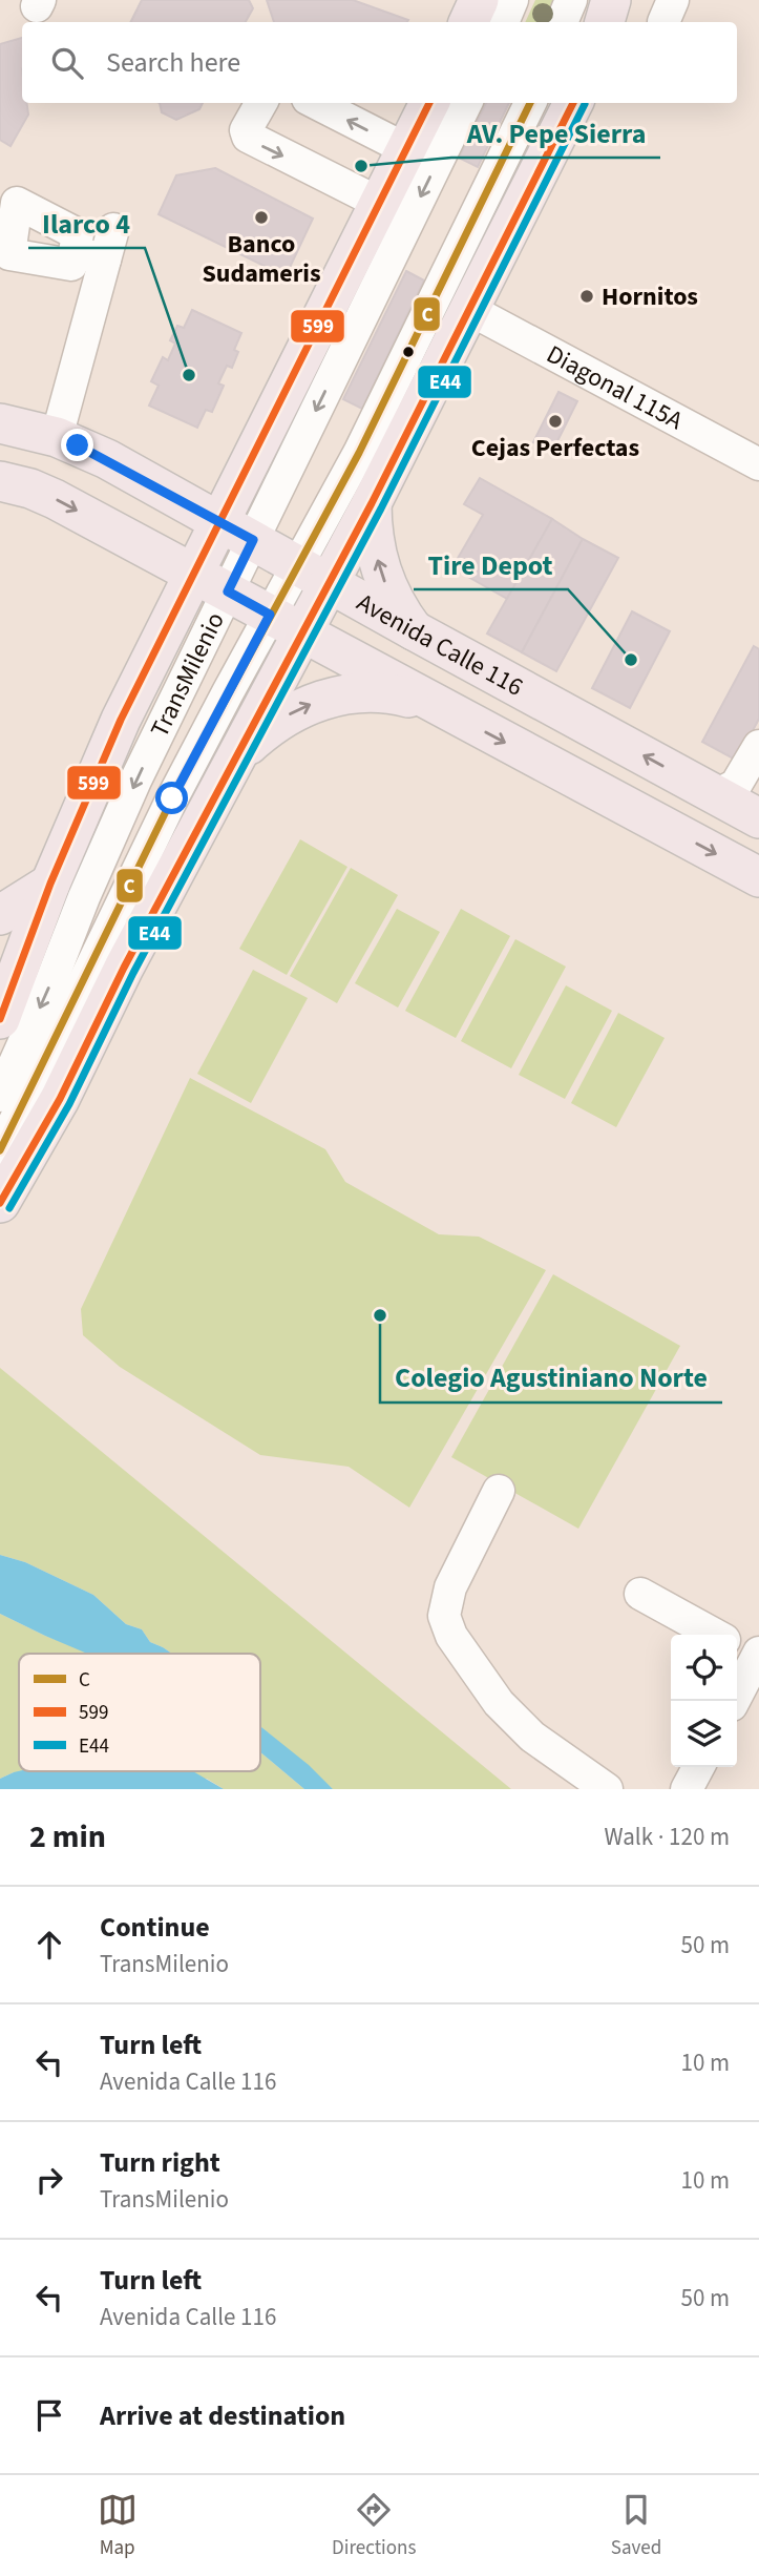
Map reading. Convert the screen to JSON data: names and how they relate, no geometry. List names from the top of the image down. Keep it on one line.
{"streets":{"main road":["Avenida Calle 116"],"street":["Diagonal 115A","TransMilenio"]},"crossings":[["Avenida Calle 116","TransMilenio"]],"places":["AV. Pepe Sierra","Banco Sudameris","Hornitos","Ilarco 4","Cejas Perfectas","Tire Depot","Colegio Agustiniano Norte"],"lines":["transit line C","transit line 599","transit line E44"],"legend":["C","599","E44"],"page":{"search":"Search here","heading":["2 min","Walk · 120 m"],"list":[["Continue","TransMilenio","50 m"],["Turn left","Avenida Calle 116","10 m"],["Turn right","TransMilenio","10 m"],["Turn left","Avenida Calle 116","50 m"],"Arrive at destination"],"nav":["Map","Directions","Saved"]}}
